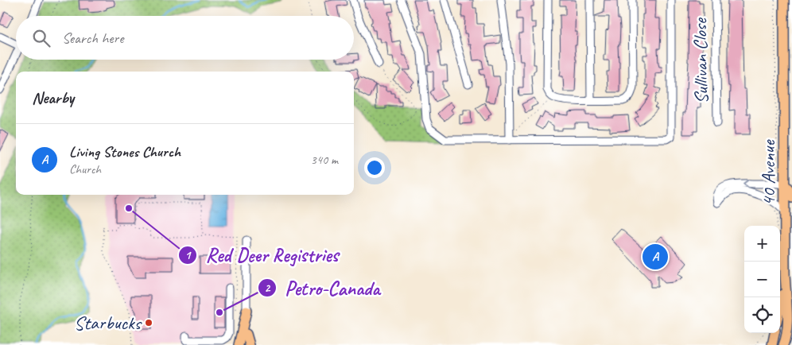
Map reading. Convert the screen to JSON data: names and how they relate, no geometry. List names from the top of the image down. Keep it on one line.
{"streets":{"main road":["40 Avenue"],"street":["Sullivan Close"]},"places":["Red Deer Registries","Petro-Canada","Starbucks"],"page":{"search":"Search here","heading":"Nearby","list":[{"mark":"A","name":"Living Stones Church","note":"Church","value":"340 m"}],"map_buttons":["+","−"],"pins":"A"}}
